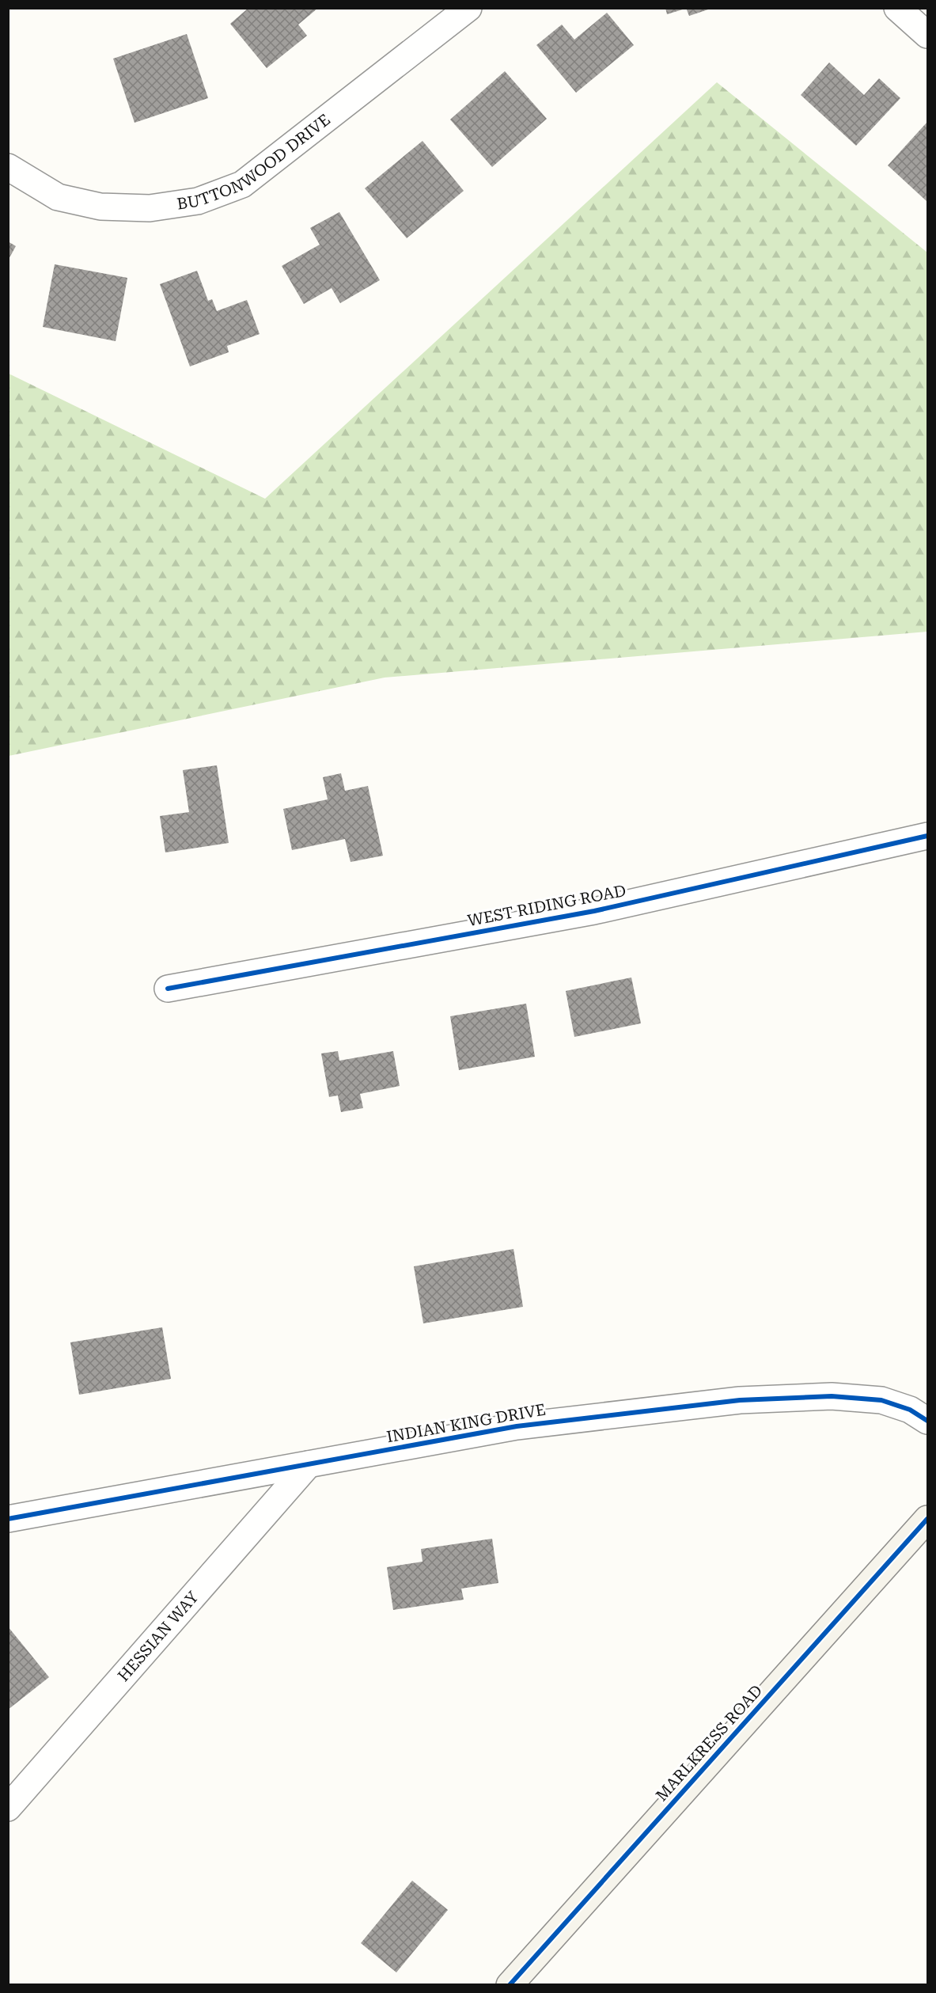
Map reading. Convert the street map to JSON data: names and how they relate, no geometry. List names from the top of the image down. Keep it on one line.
{"streets":{"street":["BUTTONWOOD DRIVE","WEST RIDING ROAD","INDIAN KING DRIVE","HESSIAN WAY","MARLKRESS ROAD"]},"crossings":[["INDIAN KING DRIVE","HESSIAN WAY"]]}
